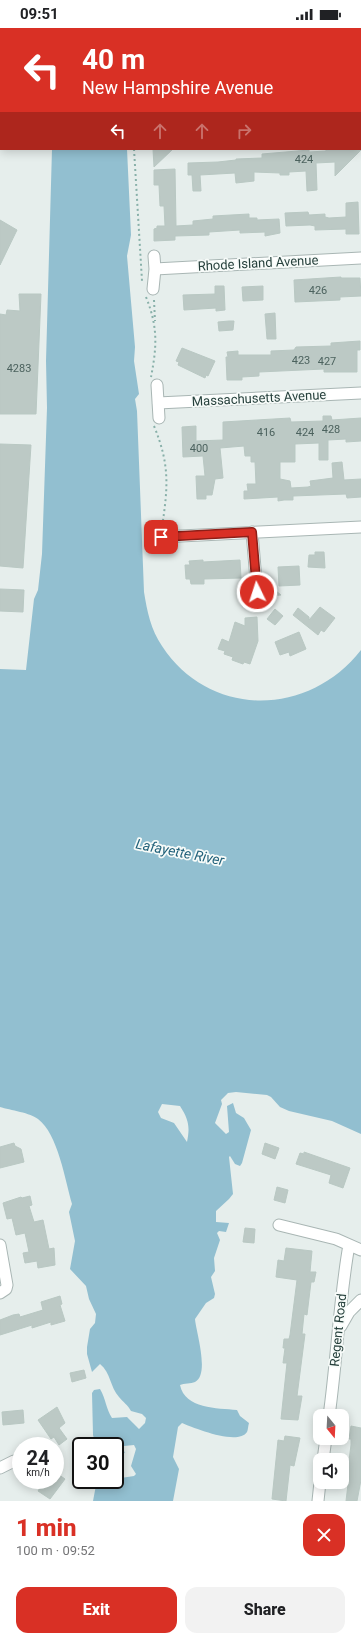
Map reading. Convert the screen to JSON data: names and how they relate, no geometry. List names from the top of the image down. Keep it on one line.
{"streets":{"street":["Rhode Island Avenue","Massachusetts Avenue","Regent Road"]},"water":["Lafayette River"],"house_numbers":["424","426","423","427","4283","428","416","424","400"],"north":"bottom","page":{"status":"09:51","turn":["40 m","New Hampshire Avenue"],"speed":"24 km/h","limit":"30","heading":["1 min","100 m · 09:52"],"buttons":["Exit","Share"]}}
